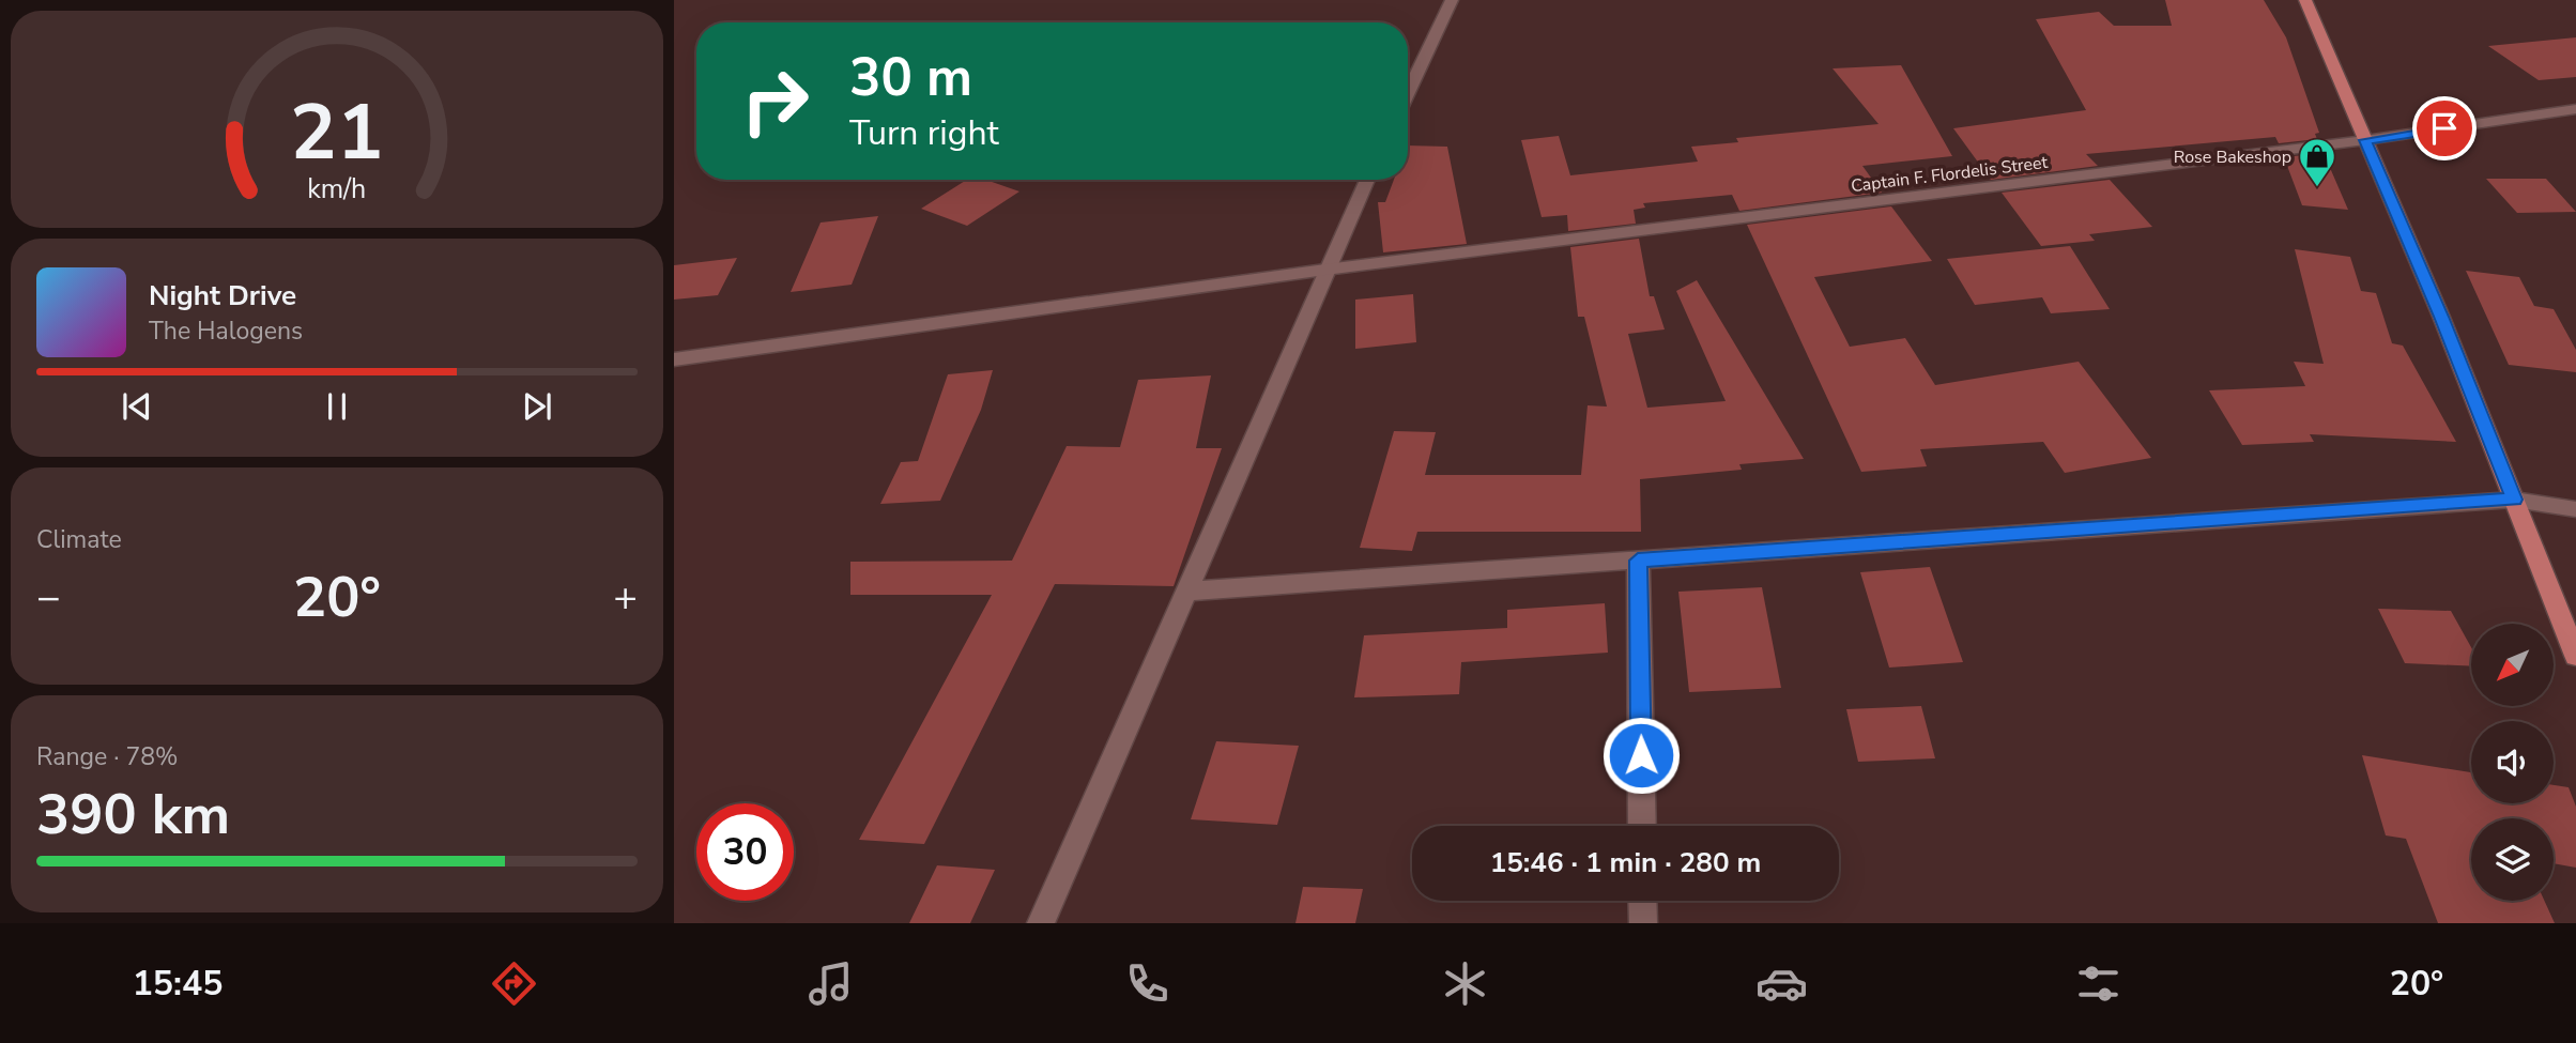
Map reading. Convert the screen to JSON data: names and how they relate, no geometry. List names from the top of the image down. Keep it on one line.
{"streets":{"street":["Captain F. Flordelis Street"]},"places":{"shop":["Rose Bakeshop"]},"north":"bottom left","page":{"turn":["30 m","Turn right"],"song":["Night Drive","The Halogens"],"tile":["Climate",["Range · 78%","390 km"]],"heat":["−","20°","+"],"limit":"30","trip":"15:46 · 1 min · 280 m","tabs":["15:45","20°"],"gauge":["21","km/h"]}}
